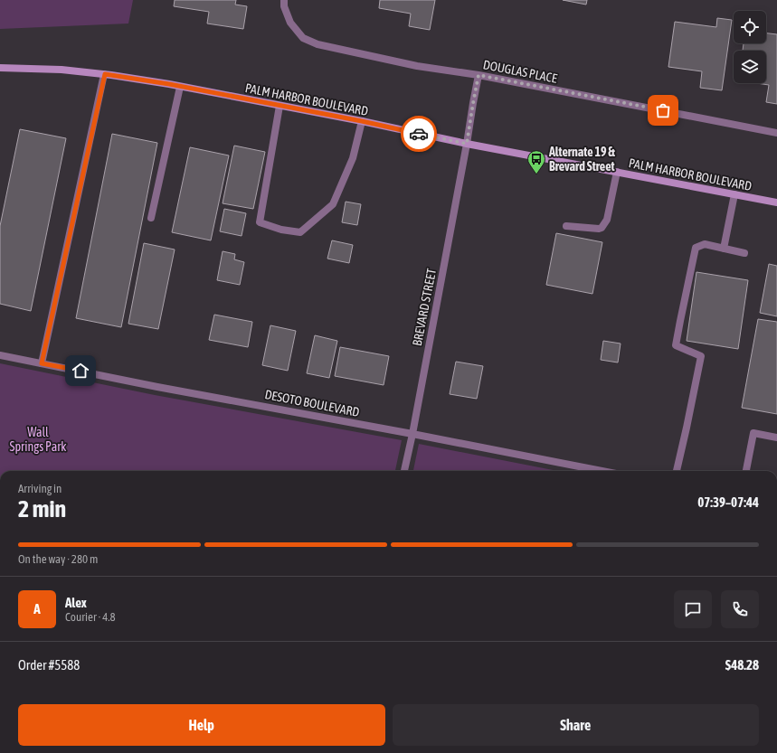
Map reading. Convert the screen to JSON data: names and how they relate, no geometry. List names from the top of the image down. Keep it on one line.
{"streets":{"main road":["PALM HARBOR BOULEVARD"],"street":["DOUGLAS PLACE","BREVARD STREET","DESOTO BOULEVARD"]},"crossings":[["DOUGLAS PLACE","BREVARD STREET"],["PALM HARBOR BOULEVARD","BREVARD STREET"],["BREVARD STREET","DESOTO BOULEVARD"]],"parks":["Wall Springs Park"],"places":{"bus stop":["Alternate 19 & Brevard Street"]},"page":{"heading":["2 min","Arriving in","07:39–07:44"],"panel":["Alex","Courier · 4.8","Order #5588","$48.28"],"bar":"On the way · 280 m","round":"A","buttons":["Help","Share"]}}
